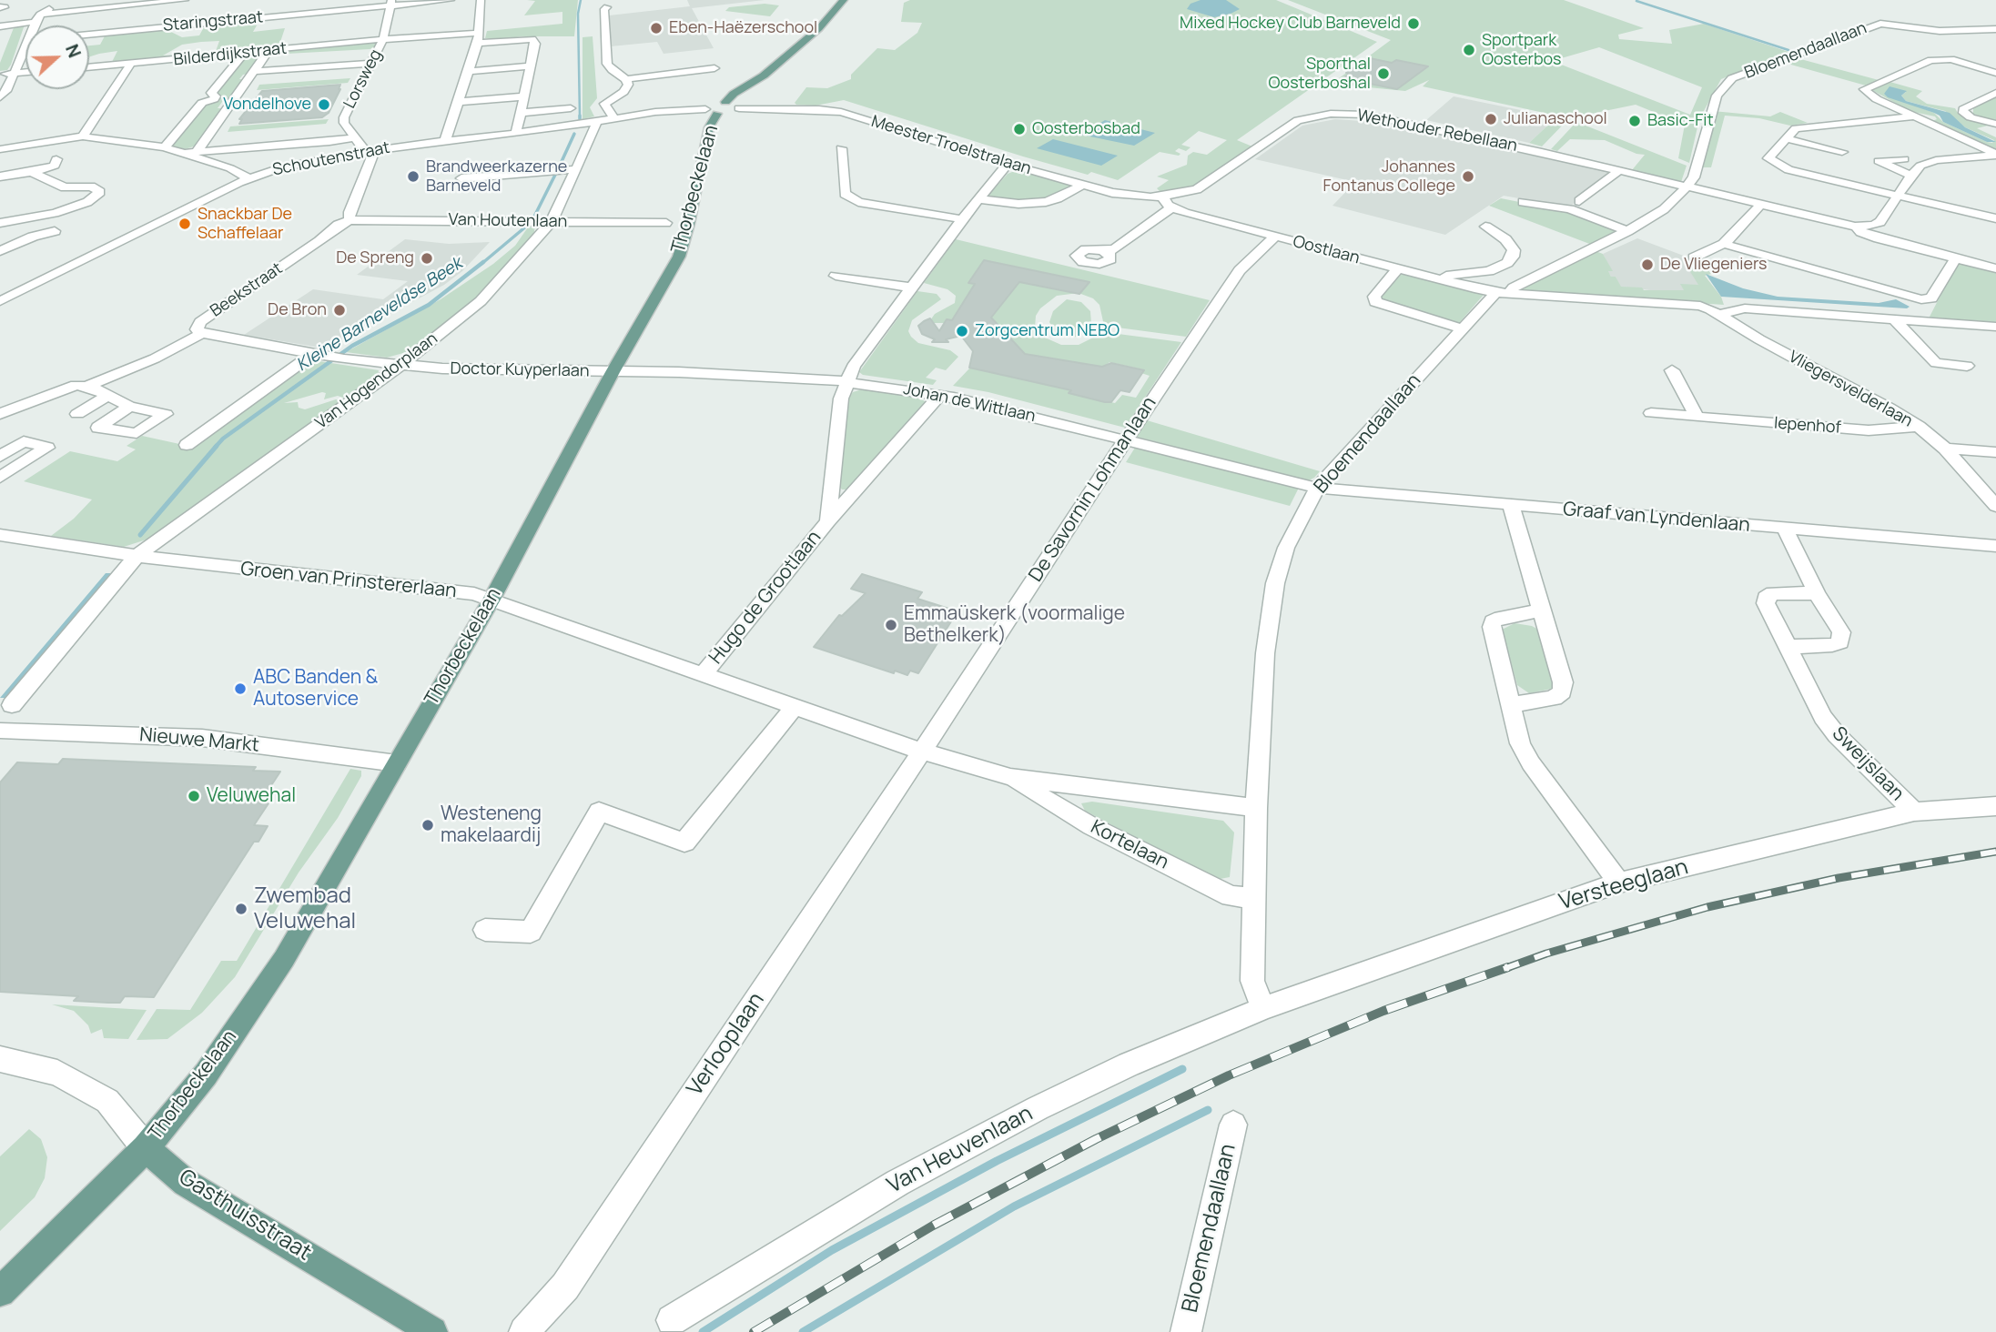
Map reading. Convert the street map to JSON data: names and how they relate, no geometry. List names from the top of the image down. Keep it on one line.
{"streets":{"main road":["Thorbeckelaan","Gasthuisstraat"],"street":["Staringstraat","Bloemendaallaan","Bilderdijkstraat","Lorsweg","Wethouder Rebellaan","Meester Troelstralaan","Schoutenstraat","Van Houtenlaan","Oostlaan","Beekstraat","Doctor Kuyperlaan","Van Hogendorplaan","Vliegersvelderlaan","Johan de Wittlaan","Iepenhof","De Savornin Lohmanlaan","Graaf van Lyndenlaan","Groen van Prinstererlaan","Hugo de Grootlaan","Nieuwe Markt","Sweijslaan","Kortelaan","Versteeglaan","Verlooplaan","Van Heuvenlaan"]},"crossings":[["Staringstraat","Lorsweg"],["Bloemendaallaan","Wethouder Rebellaan"],["Bloemendaallaan","Oostlaan"],["Bloemendaallaan","Johan de Wittlaan"],["Bloemendaallaan","Graaf van Lyndenlaan"],["Bloemendaallaan","Kortelaan"],["Bloemendaallaan","Versteeglaan"],["Bloemendaallaan","Van Heuvenlaan"],["Bilderdijkstraat","Lorsweg"],["Lorsweg","Schoutenstraat"],["Wethouder Rebellaan","Meester Troelstralaan"],["Meester Troelstralaan","Hugo de Grootlaan"],["Schoutenstraat","Thorbeckelaan"],["Schoutenstraat","Van Hogendorplaan"],["Thorbeckelaan","Doctor Kuyperlaan"],["Thorbeckelaan","Johan de Wittlaan"],["Thorbeckelaan","Groen van Prinstererlaan"],["Thorbeckelaan","Nieuwe Markt"],["Thorbeckelaan","Gasthuisstraat"],["Van Houtenlaan","Beekstraat"],["Van Houtenlaan","Van Hogendorplaan"],["Oostlaan","Vliegersvelderlaan"],["Oostlaan","De Savornin Lohmanlaan"],["Beekstraat","Doctor Kuyperlaan"],["Doctor Kuyperlaan","Van Hogendorplaan"],["Doctor Kuyperlaan","Johan de Wittlaan"],["Van Hogendorplaan","Groen van Prinstererlaan"],["Vliegersvelderlaan","Iepenhof"],["Johan de Wittlaan","De Savornin Lohmanlaan"],["Johan de Wittlaan","Graaf van Lyndenlaan"],["Johan de Wittlaan","Hugo de Grootlaan"],["De Savornin Lohmanlaan","Groen van Prinstererlaan"],["De Savornin Lohmanlaan","Kortelaan"],["De Savornin Lohmanlaan","Verlooplaan"],["Groen van Prinstererlaan","Hugo de Grootlaan"],["Groen van Prinstererlaan","Kortelaan"],["Groen van Prinstererlaan","Verlooplaan"],["Sweijslaan","Versteeglaan"],["Kortelaan","Verlooplaan"],["Versteeglaan","Van Heuvenlaan"]],"water":["Kleine Barneveldse Beek"],"places":["Mixed Hockey Club Barneveld","Eben-Haëzerschool","Sportpark Oosterbos","Sporthal Oosterboshal","Vondelhove","Julianaschool","Basic-Fit","Oosterbosbad","Brandweerkazerne Barneveld","Johannes Fontanus College","Snackbar De Schaffelaar","De Spreng","De Vliegeniers","De Bron","Zorgcentrum NEBO","Emmaüskerk (voormalige Bethelkerk)","ABC Banden & Autoservice","Veluwehal","Westeneng makelaardij","Zwembad Veluwehal"],"north":"right"}
